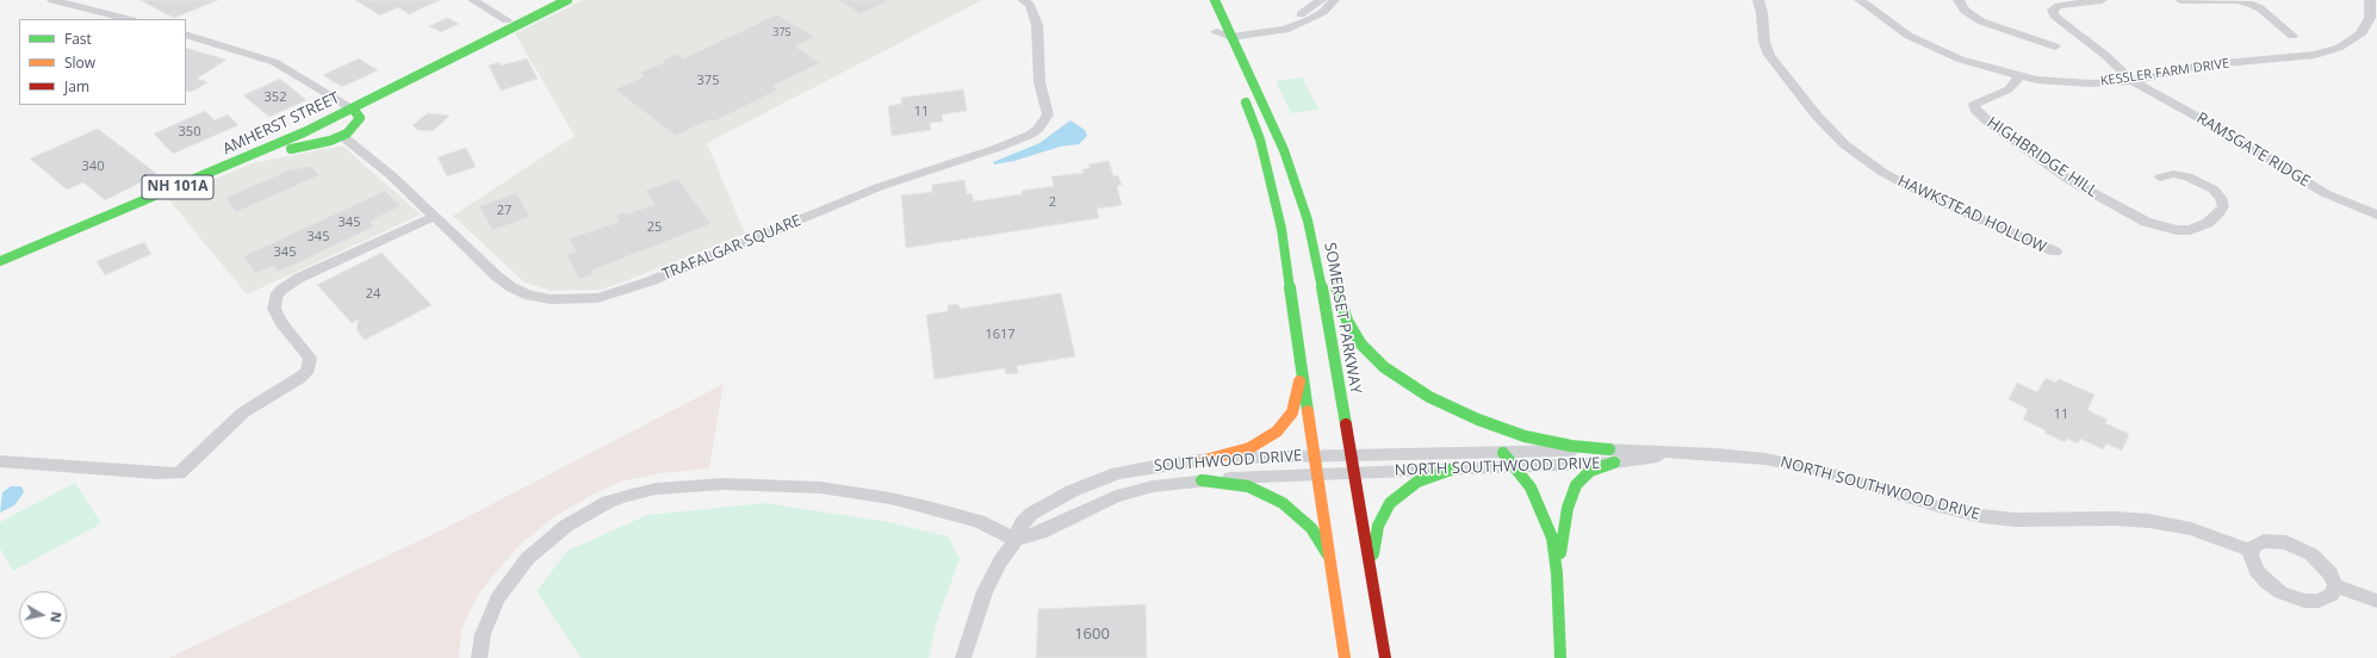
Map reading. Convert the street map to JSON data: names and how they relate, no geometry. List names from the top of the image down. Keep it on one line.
{"streets":{"main road":["AMHERST STREET","NH 101A","SOMERSET PARKWAY"],"street":["KESSLER FARM DRIVE","RAMSGATE RIDGE","HIGHBRIDGE HILL","HAWKSTEAD HOLLOW","TRAFALGAR SQUARE","SOUTHWOOD DRIVE","NORTH SOUTHWOOD DRIVE"]},"crossings":[["KESSLER FARM DRIVE","RAMSGATE RIDGE"],["KESSLER FARM DRIVE","HIGHBRIDGE HILL"],["SOMERSET PARKWAY","SOUTHWOOD DRIVE"],["SOMERSET PARKWAY","NORTH SOUTHWOOD DRIVE"],["SOUTHWOOD DRIVE","NORTH SOUTHWOOD DRIVE"]],"house_numbers":["375","375","352","11","350","340","2","27","345","25","345","345","24","1617","11","1600"],"legend":["Fast","Slow","Jam"],"north":"right"}
